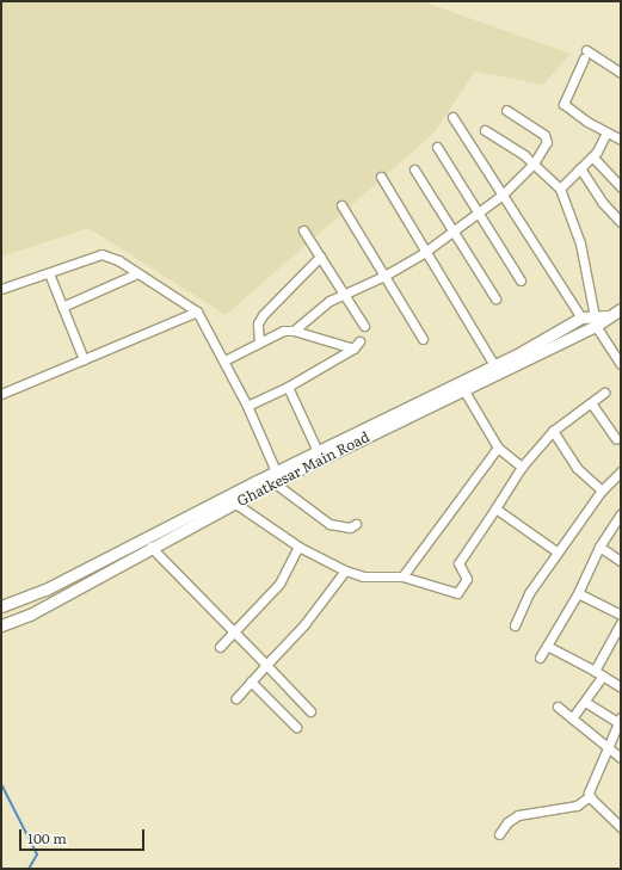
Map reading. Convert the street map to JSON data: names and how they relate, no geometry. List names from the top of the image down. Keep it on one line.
{"streets":{"main road":["Ghatkesar Main Road"]},"scale_bar":"100 m"}
